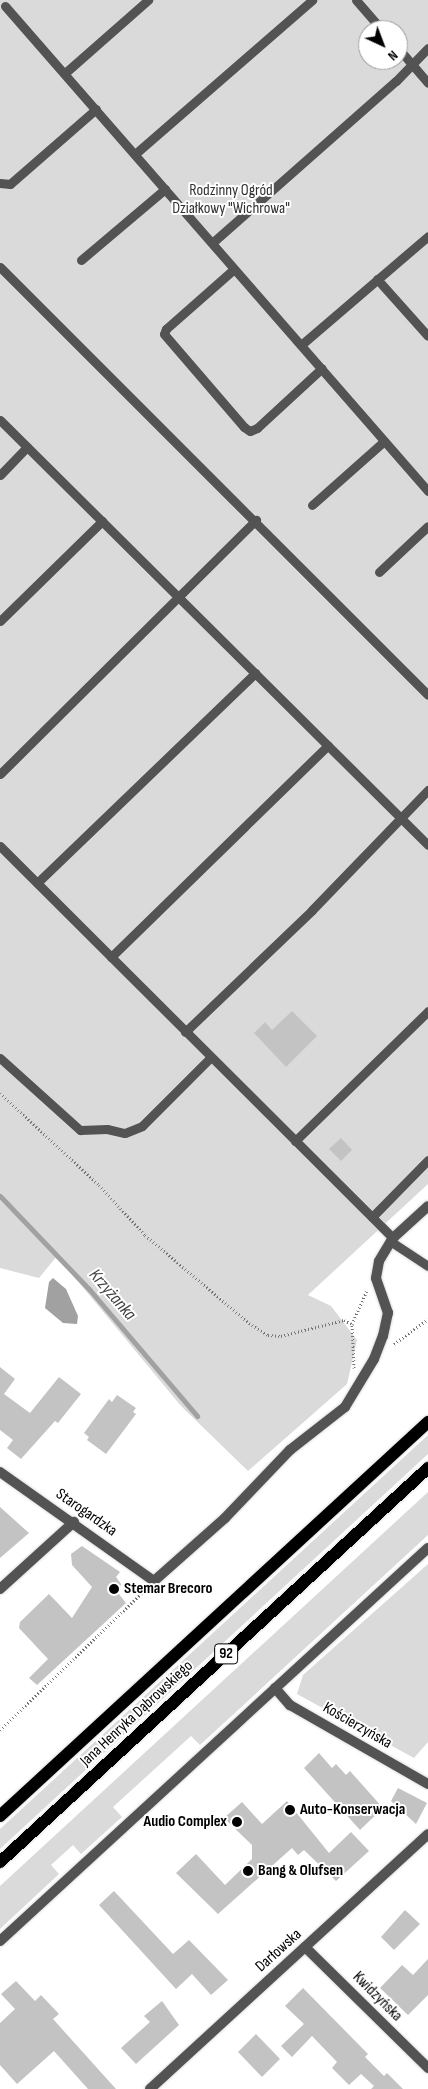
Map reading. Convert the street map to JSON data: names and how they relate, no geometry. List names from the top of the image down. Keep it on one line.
{"streets":{"main road":["92","Jana Henryka Dąbrowskiego"],"street":["Starogardzka","Kościerzyńska","Darłowska","Kwidzyńska"]},"crossings":[["Darłowska","Kwidzyńska"]],"water":["Krzyżanka"],"parks":["Rodzinny Ogród Działkowy \"Wichrowa\""],"places":["Stemar Brecoro","Auto-Konserwacja","Audio Complex","Bang & Olufsen"],"north":"bottom right"}
